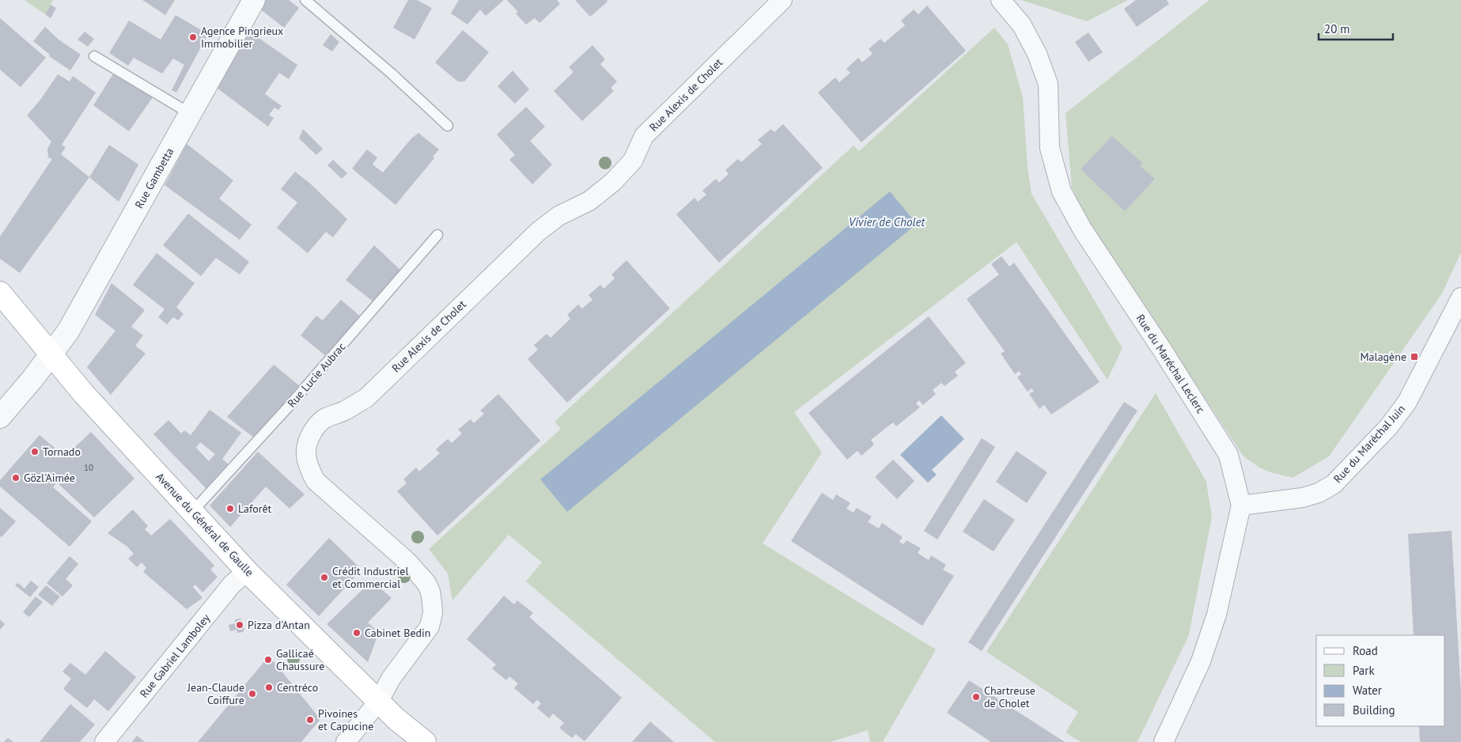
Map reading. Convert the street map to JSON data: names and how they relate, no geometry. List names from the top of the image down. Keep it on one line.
{"streets":{"main road":["Avenue du Général de Gaulle"],"street":["Rue Alexis de Cholet","Rue Gambetta","Rue du Maréchal Leclerc","Rue du Maréchal Juin","Rue Gabriel Lamboley"],"lane":["Rue Lucie Aubrac"]},"crossings":[["Rue Alexis de Cholet","Avenue du Général de Gaulle"],["Rue Gambetta","Avenue du Général de Gaulle"],["Rue du Maréchal Leclerc","Rue du Maréchal Juin"],["Rue Lucie Aubrac","Avenue du Général de Gaulle"],["Avenue du Général de Gaulle","Rue Gabriel Lamboley"]],"water":["Vivier de Cholet"],"places":{"other":["Agence Pingrieux Immobilier","Tornado","Gözl'Aimée","Laforêt","Crédit Industriel et Commercial","Pizza d'Antan","Cabinet Bedin","Gallicaé Chaussure","Centréco","Jean-Claude Coiffure","Chartreuse de Cholet","Pivoines et Capucine"],"transit":["Malagène"]},"house_numbers":["10"],"legend":["Road","Park","Water","Building"],"scale_bar":"20 m"}
